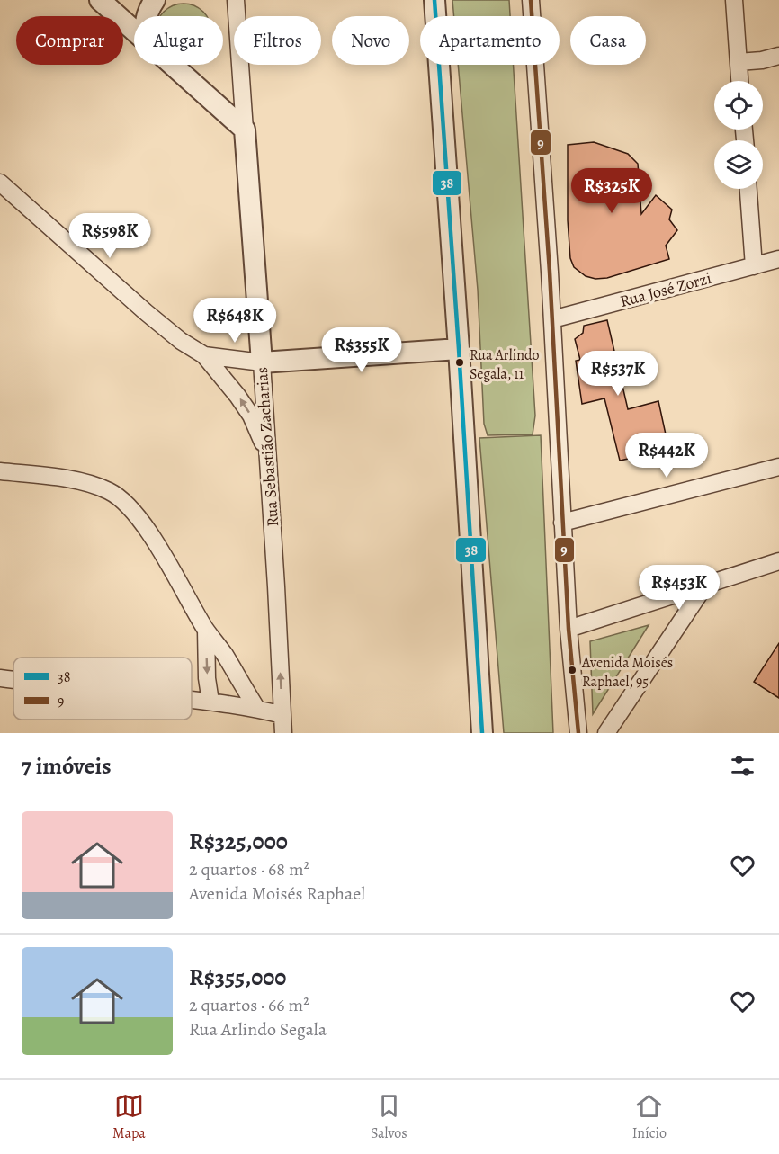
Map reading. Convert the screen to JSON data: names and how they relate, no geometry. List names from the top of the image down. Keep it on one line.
{"streets":{"street":["Rua José Zorzi","Rua Sebastião Zacharias"]},"one_way":["Rua Sebastião Zacharias"],"places":["Rua Arlindo Segala, 11","Avenida Moisés Raphael, 95"],"lines":["transit line 38","transit line 9"],"legend":["38","9"],"page":{"chip":["Comprar","Alugar","Filtros","Novo","Apartamento","Casa"],"price":["R$325K","R$598K","R$648K","R$355K","R$537K","R$442K","R$453K"],"heading":"7 imóveis","list":[{"name":"R$325,000","note":"2 quartos · 68 m² · Avenida Moisés Raphael"},{"name":"R$355,000","note":"2 quartos · 66 m² · Rua Arlindo Segala"}],"tabs":["Mapa","Salvos","Início"]}}
